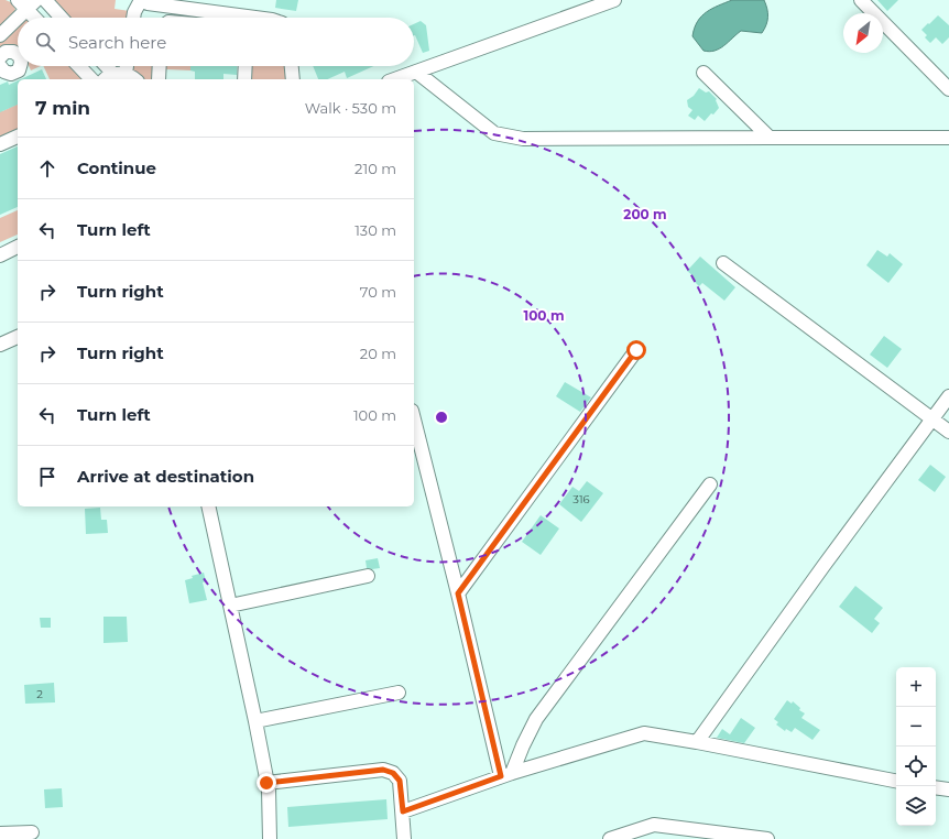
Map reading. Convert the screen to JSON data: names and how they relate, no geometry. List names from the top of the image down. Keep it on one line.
{"house_numbers":["316","2"],"north":"bottom left","page":{"search":"Search here","heading":["7 min","Walk · 530 m"],"list":[["Continue","210 m"],["Turn left","130 m"],["Turn right","70 m"],["Turn right","20 m"],["Turn left","100 m"],"Arrive at destination"],"map_buttons":["+","−"]},"rings":["200 m","100 m"]}
